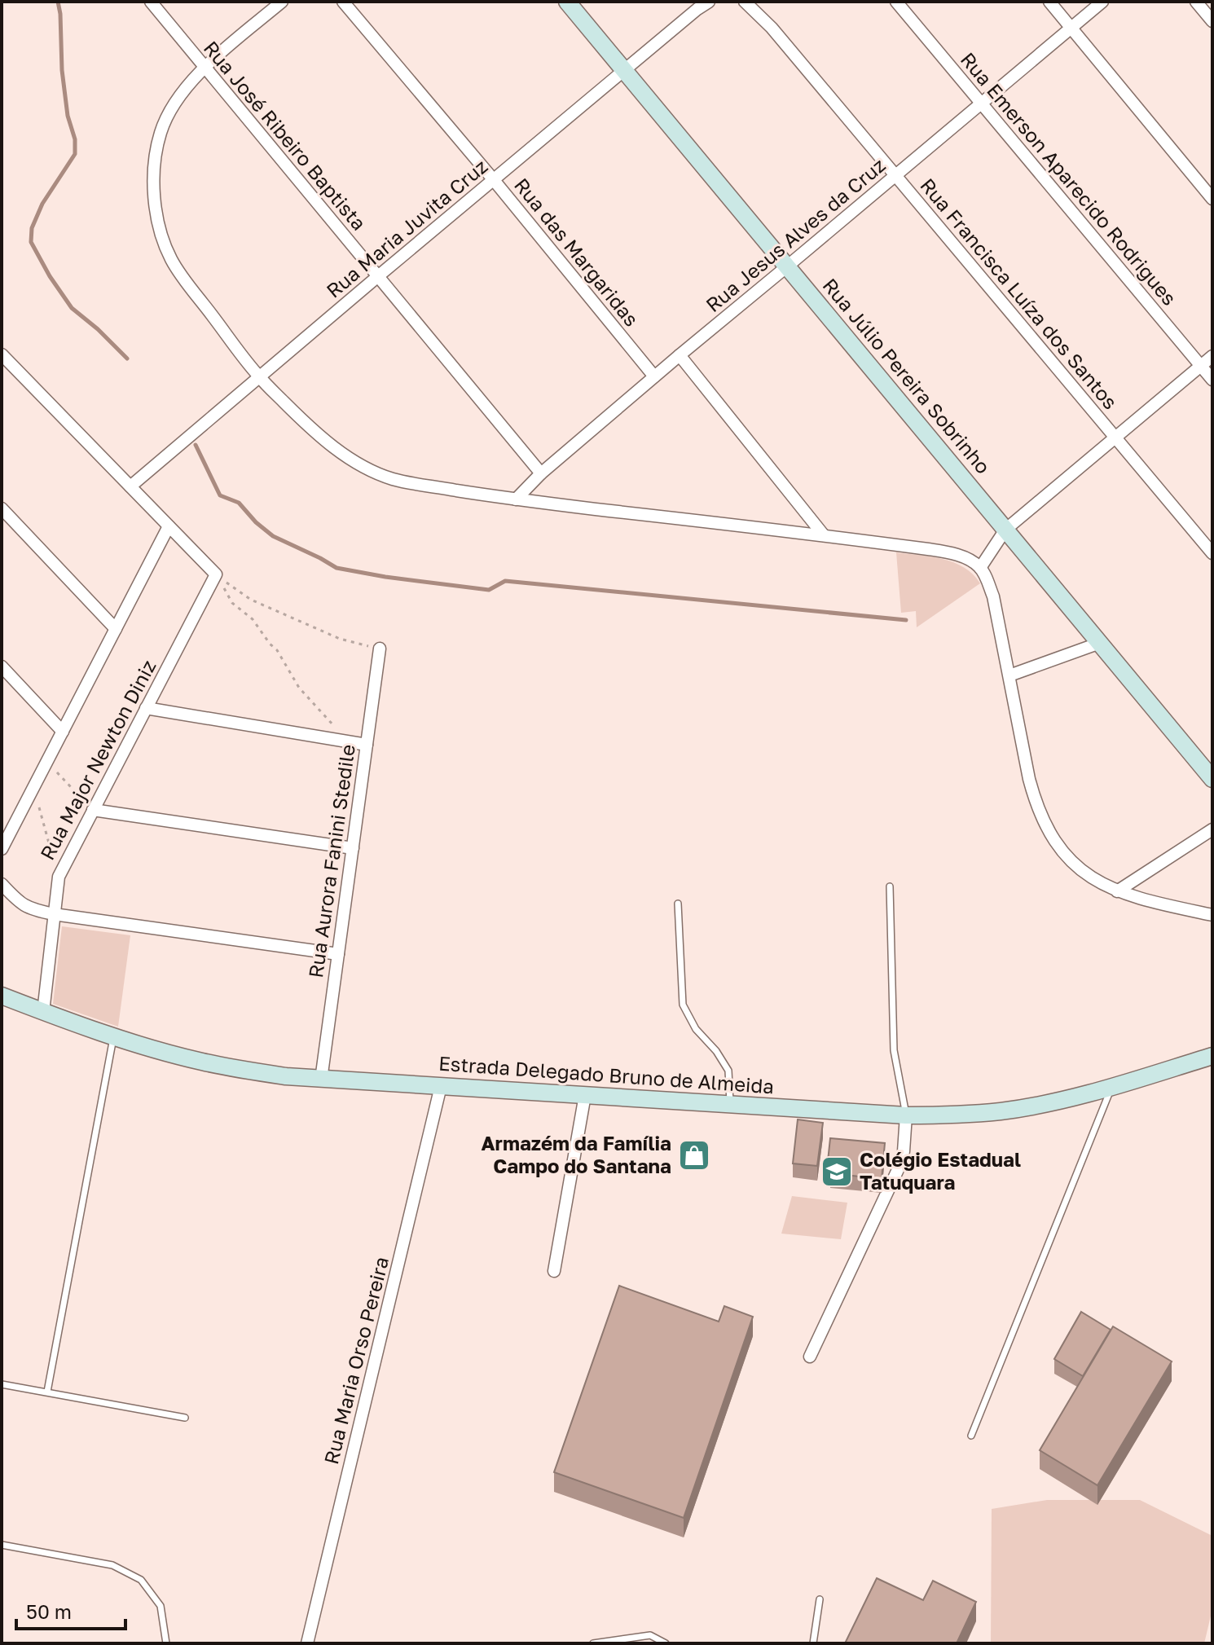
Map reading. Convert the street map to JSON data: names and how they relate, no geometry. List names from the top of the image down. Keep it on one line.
{"streets":{"main road":["Rua Júlio Pereira Sobrinho","Estrada Delegado Bruno de Almeida"],"street":["Rua José Ribeiro Baptista","Rua Emerson Aparecido Rodrigues","Rua Maria Juvita Cruz","Rua Jesus Alves da Cruz","Rua das Margaridas","Rua Francisca Luíza dos Santos","Rua Major Newton Diniz","Rua Aurora Fanini Stedile","Rua Maria Orso Pereira"]},"crossings":[["Rua José Ribeiro Baptista","Rua Maria Juvita Cruz"],["Rua José Ribeiro Baptista","Rua Jesus Alves da Cruz"],["Rua Emerson Aparecido Rodrigues","Rua Jesus Alves da Cruz"],["Rua Maria Juvita Cruz","Rua das Margaridas"],["Rua Maria Juvita Cruz","Rua Júlio Pereira Sobrinho"],["Rua Jesus Alves da Cruz","Rua das Margaridas"],["Rua Jesus Alves da Cruz","Rua Francisca Luíza dos Santos"],["Rua Jesus Alves da Cruz","Rua Júlio Pereira Sobrinho"],["Rua Major Newton Diniz","Estrada Delegado Bruno de Almeida"],["Rua Aurora Fanini Stedile","Estrada Delegado Bruno de Almeida"],["Estrada Delegado Bruno de Almeida","Rua Maria Orso Pereira"]],"places":{"shop":["Armazém da Família Campo do Santana"],"school or university":["Colégio Estadual Tatuquara"]},"scale_bar":"50 m"}
